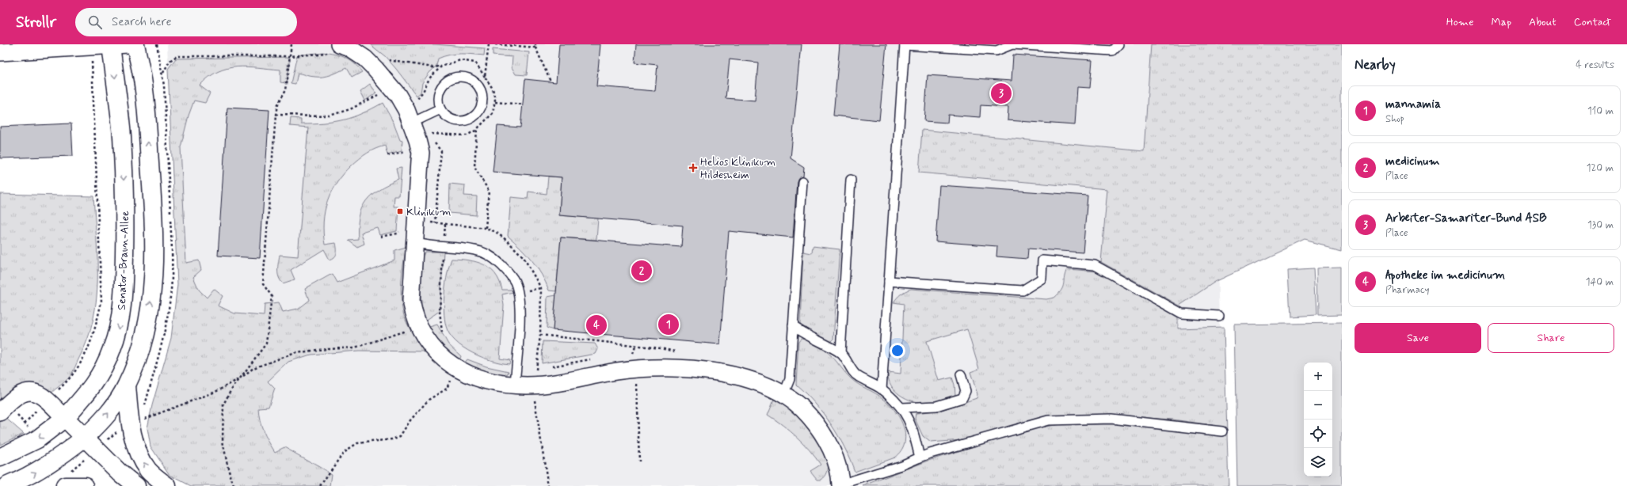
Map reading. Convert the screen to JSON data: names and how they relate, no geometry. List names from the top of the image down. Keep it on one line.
{"streets":{"main road":["Senator-Braun-Allee"]},"places":{"health":["Helios Klinikum Hildesheim"],"transit":["Klinikum"]},"page":{"header":"Strollr","search":"Search here","nav":["Home","Map","About","Contact"],"heading":["Nearby","4 results"],"pins":["3","2","1","4"],"list":[{"mark":"1","name":"mannamia","note":"Shop","value":"110 m"},{"mark":"2","name":"medicinum","note":"Place","value":"120 m"},{"mark":"3","name":"Arbeiter-Samariter-Bund ASB","note":"Place","value":"130 m"},{"mark":"4","name":"Apotheke im medicinum","note":"Pharmacy","value":"140 m"}],"buttons":["Save","Share"],"map_buttons":["+","−"]}}
